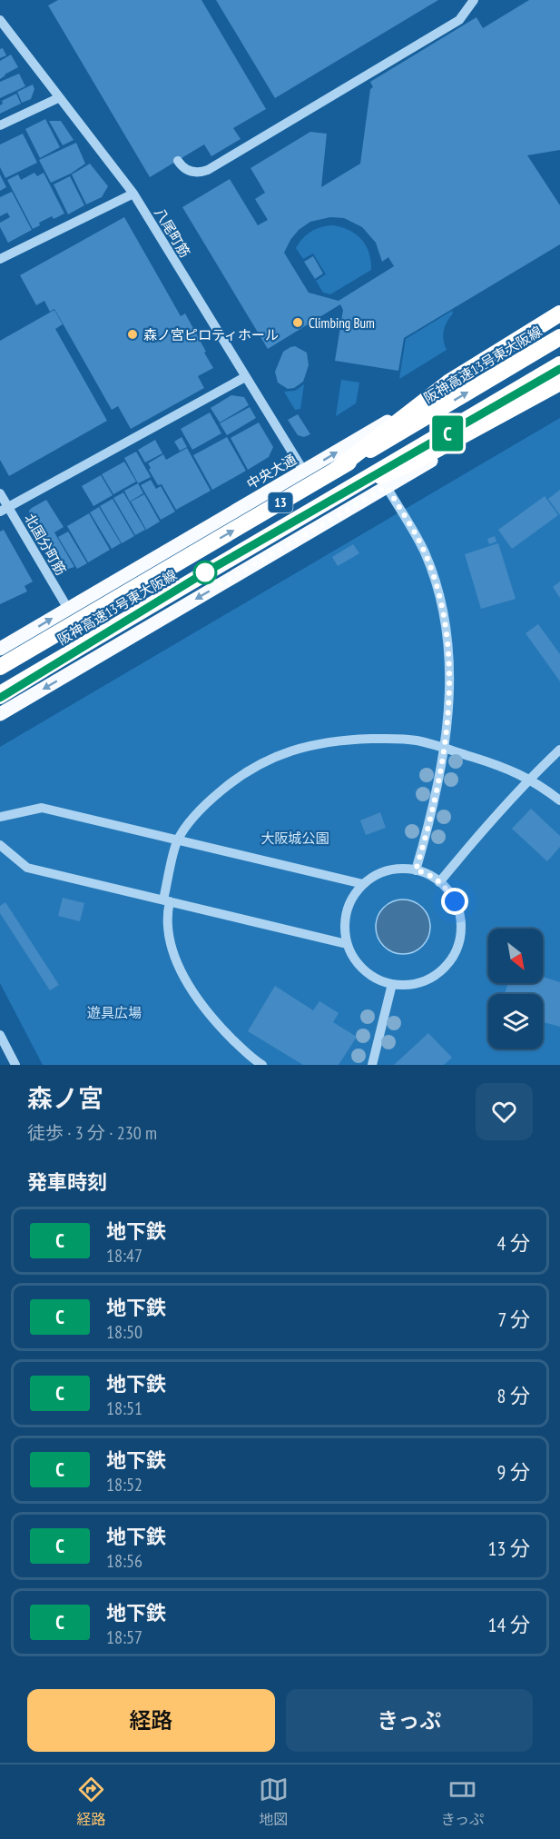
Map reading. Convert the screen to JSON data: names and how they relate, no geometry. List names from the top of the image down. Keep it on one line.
{"streets":{"highway":["阪神高速13号東大阪線","13"],"main road":["中央大通"],"street":["八尾町筋","北国分町筋"]},"crossings":[["八尾町筋","中央大通"],["中央大通","北国分町筋"]],"parks":["大阪城公園","遊具広場"],"places":["Climbing Bum","森ノ宮ピロティホール"],"lines":["metro line C"],"north":"bottom right","page":{"on_map":"C","heading":[["森ノ宮","徒歩 · 3 分 · 230 m"],"発車時刻"],"list":[{"mark":"C","name":"地下鉄","note":"18:47","value":"4 分"},{"mark":"C","name":"地下鉄","note":"18:50","value":"7 分"},{"mark":"C","name":"地下鉄","note":"18:51","value":"8 分"},{"mark":"C","name":"地下鉄","note":"18:52","value":"9 分"},{"mark":"C","name":"地下鉄","note":"18:56","value":"13 分"},{"mark":"C","name":"地下鉄","note":"18:57","value":"14 分"}],"buttons":["経路","きっぷ"],"tabs":["経路","地図","きっぷ"]}}
